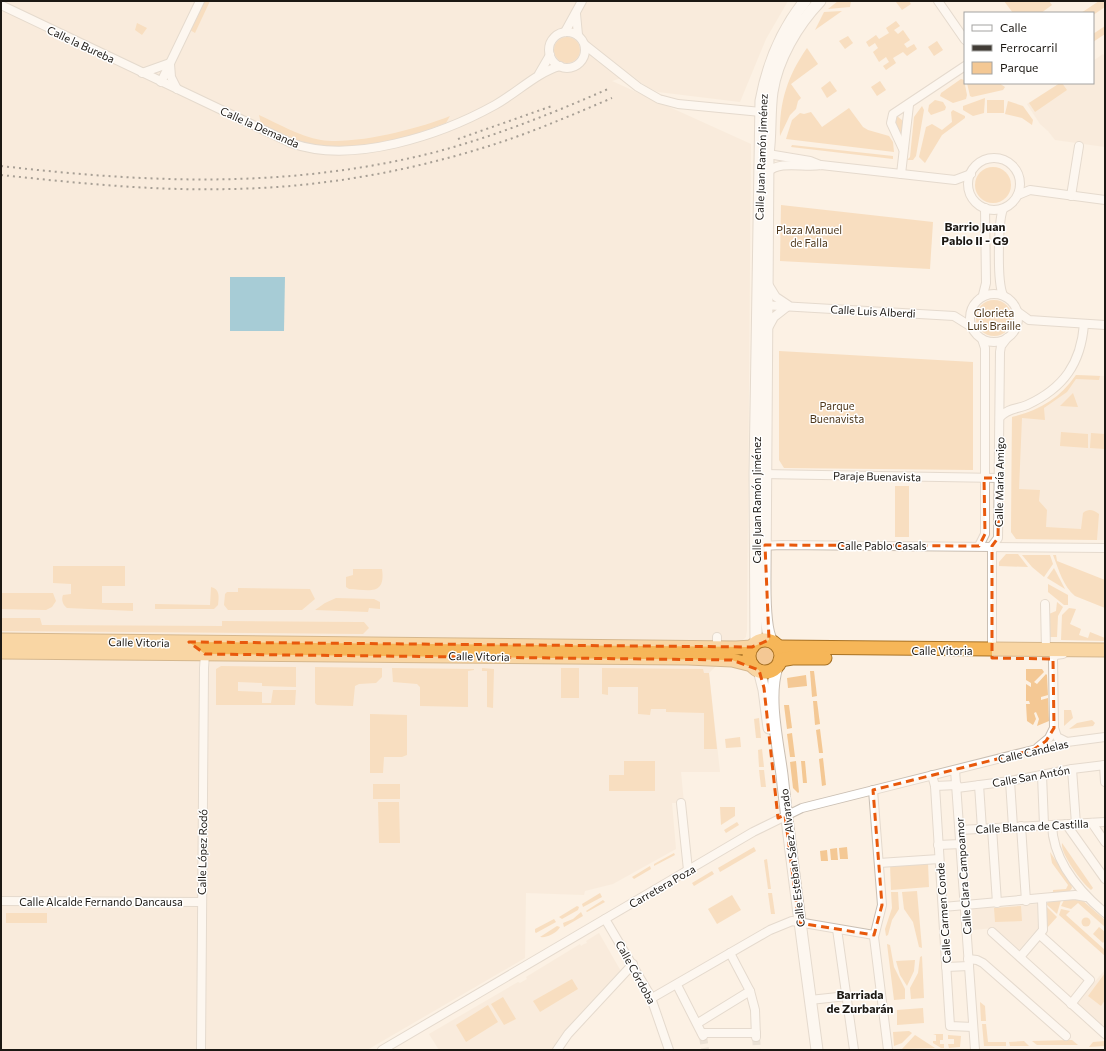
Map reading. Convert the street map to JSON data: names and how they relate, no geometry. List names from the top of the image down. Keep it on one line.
{"streets":{"highway":["Calle Vitoria"],"main road":["Calle Juan Ramón Jiménez","Calle Esteban Sáez Alvarado"],"street":["Calle la Bureba","Calle la Demanda","Calle Luis Alberdi","Paraje Buenavista","Calle María Amigo","Calle Pablo Casals","Calle Candelas","Calle San Antón","Calle Blanca de Castilla","Calle López Rodó","Calle Clara Campoamor","Carretera Poza","Calle Alcalde Fernando Dancausa","Calle Carmen Conde","Calle Córdoba"]},"crossings":[["Calle la Bureba","Calle la Demanda"],["Calle Juan Ramón Jiménez","Calle Luis Alberdi"],["Calle Juan Ramón Jiménez","Paraje Buenavista"],["Calle Juan Ramón Jiménez","Calle Pablo Casals"],["Calle Juan Ramón Jiménez","Calle Vitoria"],["Calle Juan Ramón Jiménez","Calle Esteban Sáez Alvarado"],["Paraje Buenavista","Calle María Amigo"],["Calle María Amigo","Calle Pablo Casals"],["Calle Vitoria","Calle López Rodó"],["Calle Vitoria","Calle Esteban Sáez Alvarado"],["Calle Candelas","Calle Clara Campoamor"],["Calle Candelas","Carretera Poza"],["Calle San Antón","Calle Clara Campoamor"],["Calle Blanca de Castilla","Calle Clara Campoamor"],["Calle López Rodó","Calle Alcalde Fernando Dancausa"],["Calle Esteban Sáez Alvarado","Carretera Poza"],["Calle Clara Campoamor","Carretera Poza"],["Calle Clara Campoamor","Calle Carmen Conde"],["Carretera Poza","Calle Carmen Conde"],["Carretera Poza","Calle Córdoba"]],"districts":["Barrio Juan Pablo II - G9","Barriada de Zurbarán"],"parks":["Plaza Manuel de Falla","Glorieta Luis Braille","Parque Buenavista"],"legend":["Calle","Ferrocarril","Parque"]}
